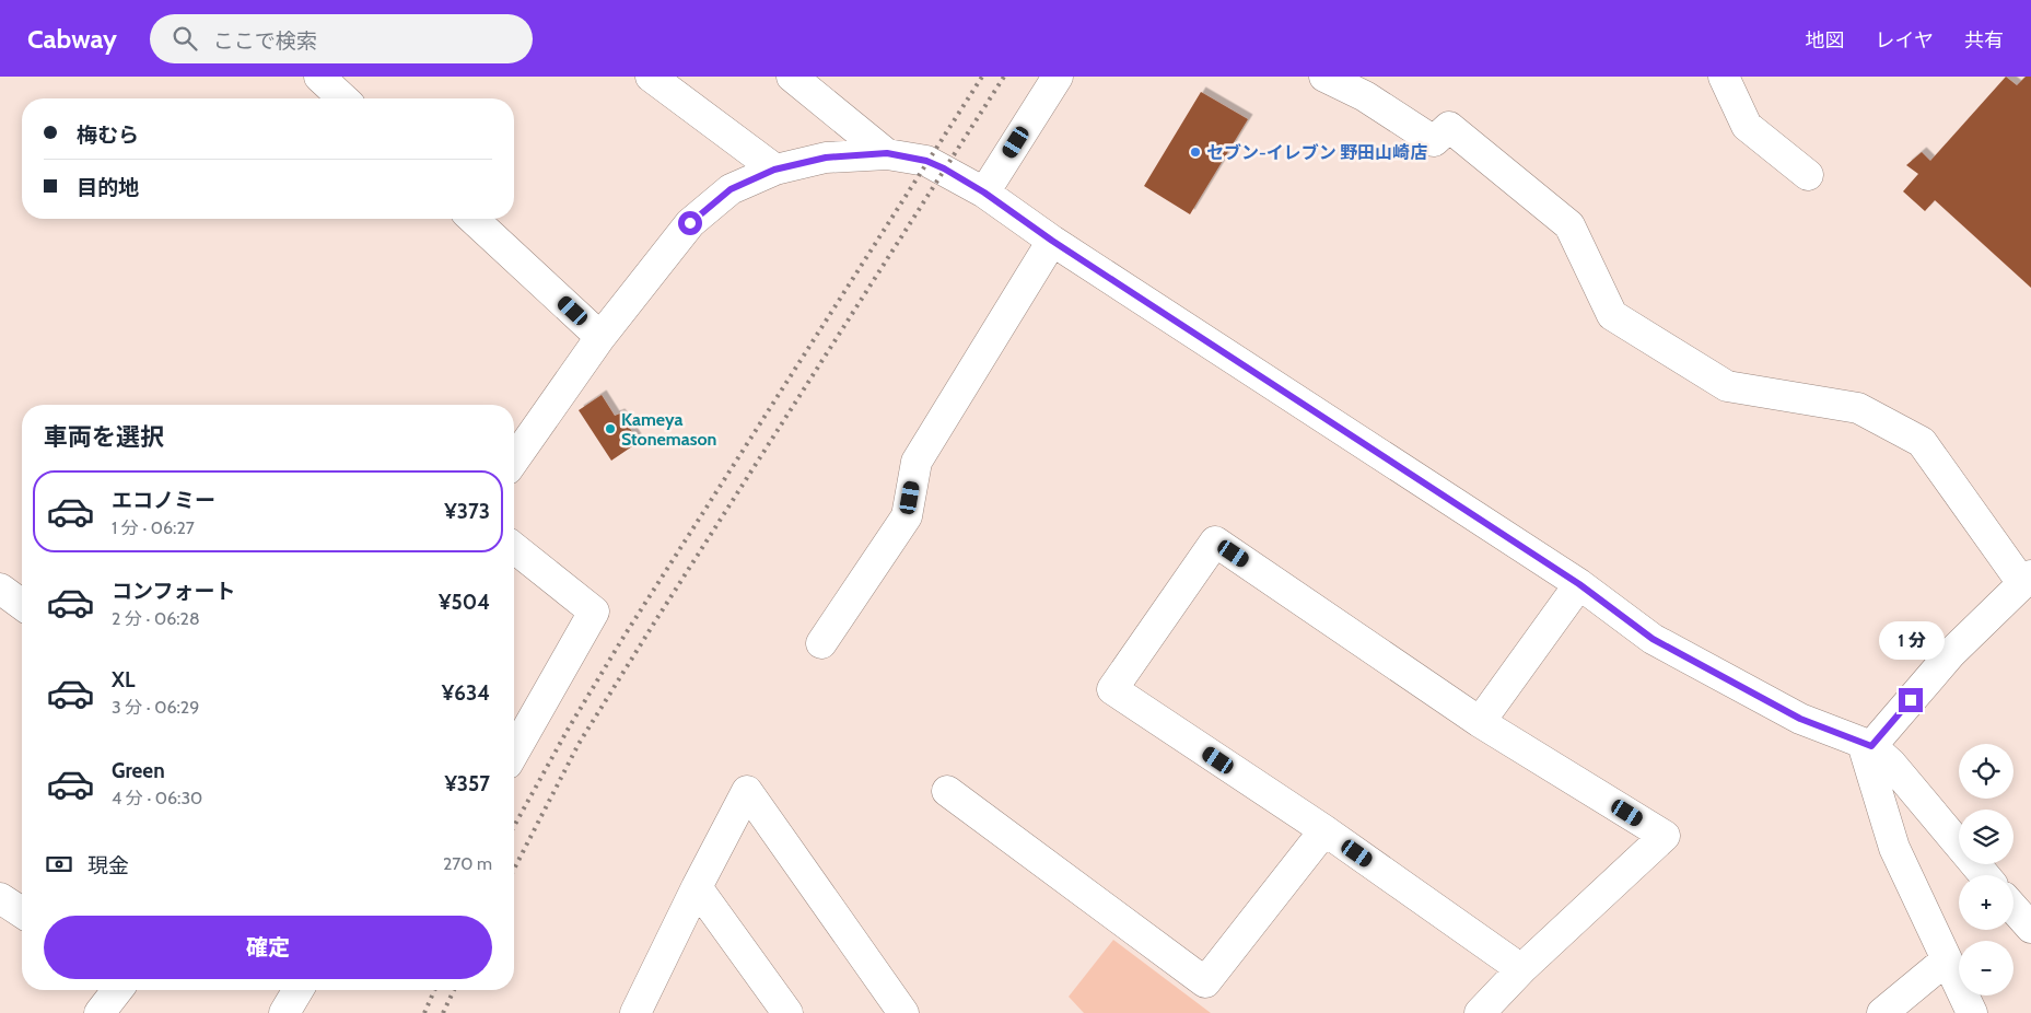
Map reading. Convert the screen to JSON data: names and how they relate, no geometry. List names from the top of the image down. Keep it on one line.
{"places":["セブン-イレブン 野田山崎店","Kameya Stonemason"],"page":{"header":"Cabway","search":"ここで検索","nav":["地図","レイヤ","共有"],"banner":["梅むら","目的地"],"heading":"車両を選択","list":[{"name":"エコノミー","note":"1 分 · 06:27","value":"¥373"},{"name":"コンフォート","note":"2 分 · 06:28","value":"¥504"},{"name":"XL","note":"3 分 · 06:29","value":"¥634"},{"name":"Green","note":"4 分 · 06:30","value":"¥357"}],"bubble":"1 分","map_buttons":["+","−"],"pay":["現金","270 m"],"buttons":"確定"}}
